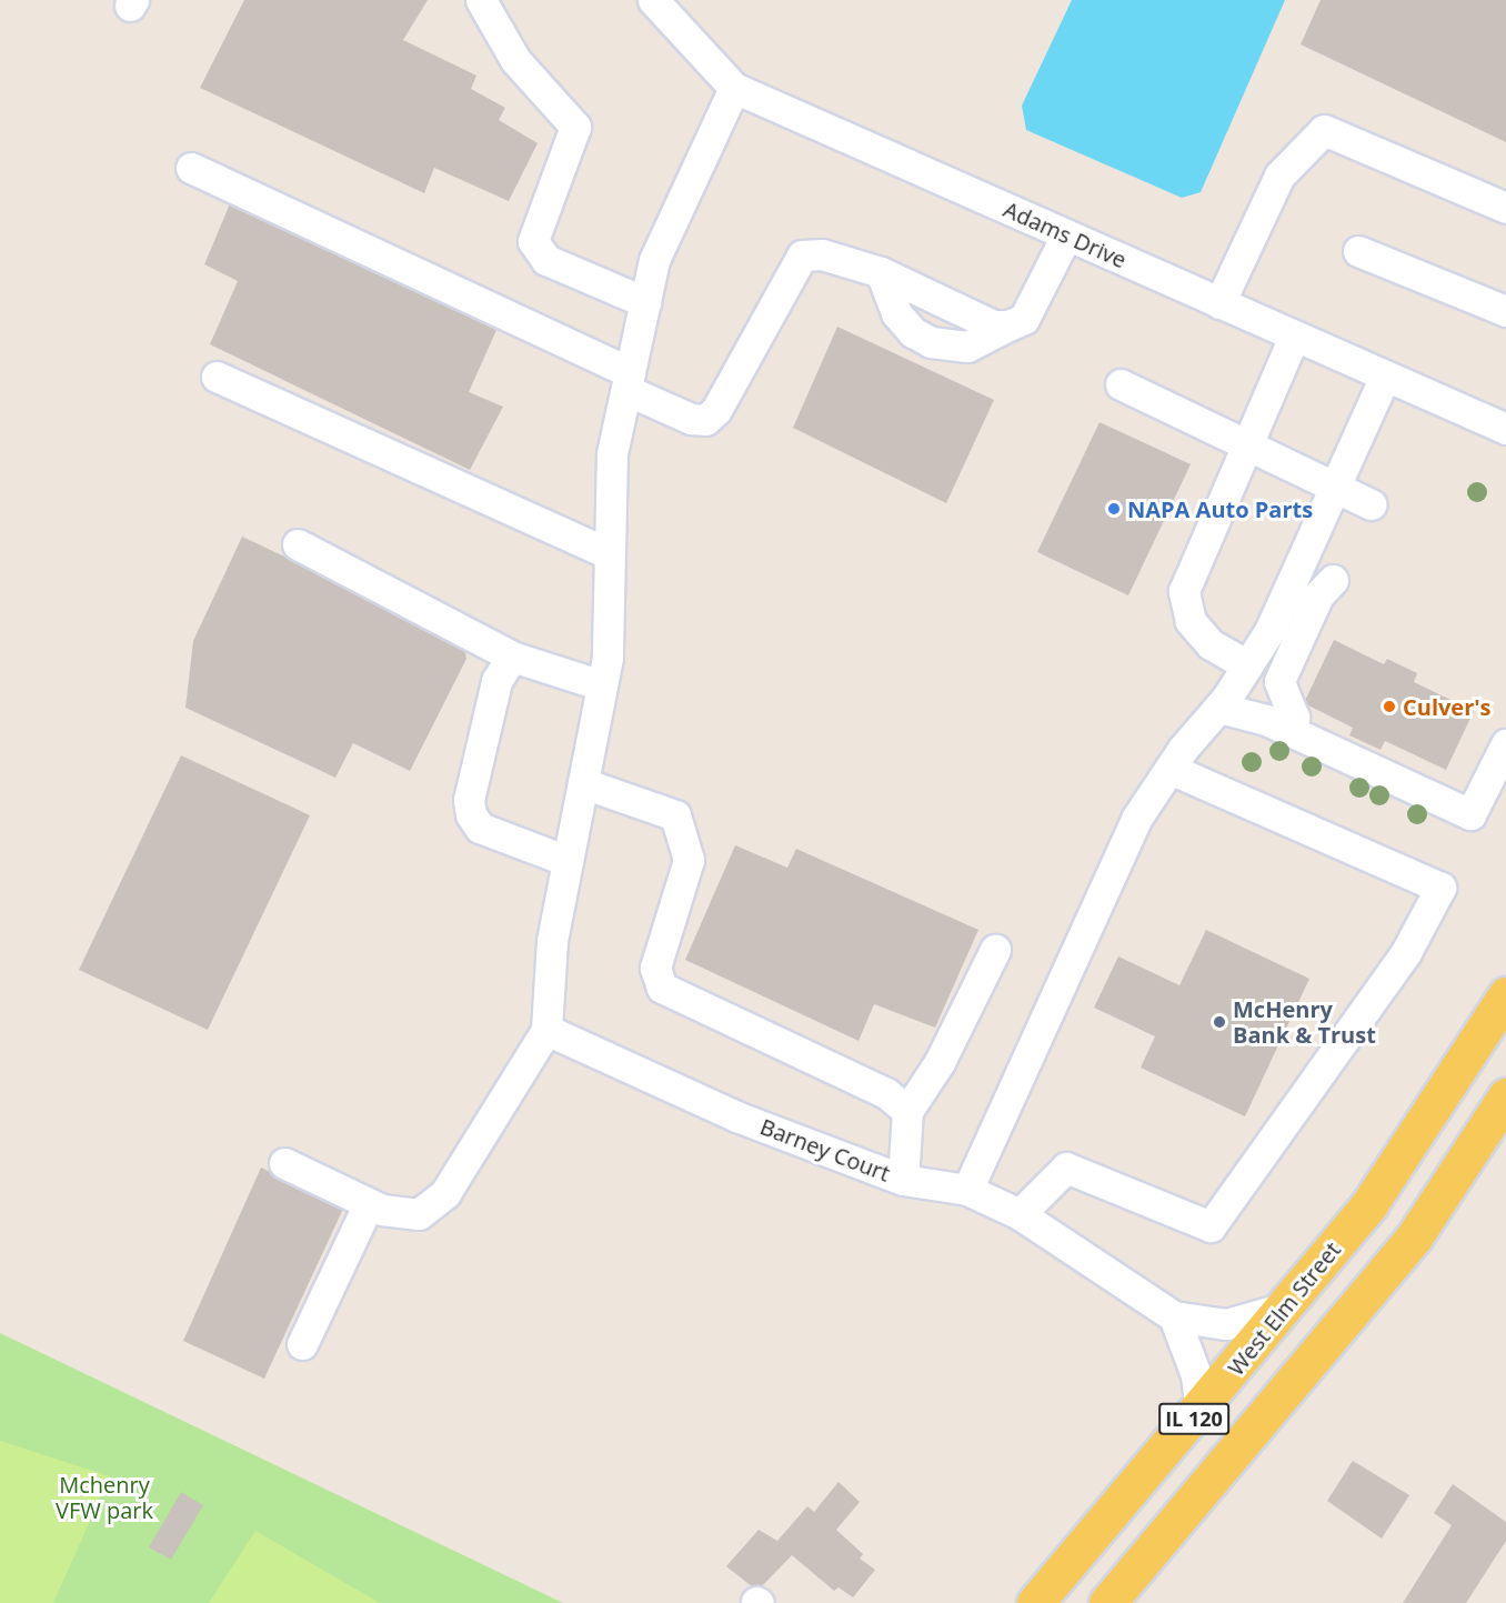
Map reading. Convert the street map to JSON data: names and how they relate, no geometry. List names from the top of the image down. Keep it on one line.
{"streets":{"main road":["West Elm Street","IL 120"],"street":["Adams Drive","Barney Court"]},"crossings":[["Barney Court","West Elm Street"]],"parks":["Mchenry VFW park"],"places":["NAPA Auto Parts","Culver's","McHenry Bank & Trust"]}
